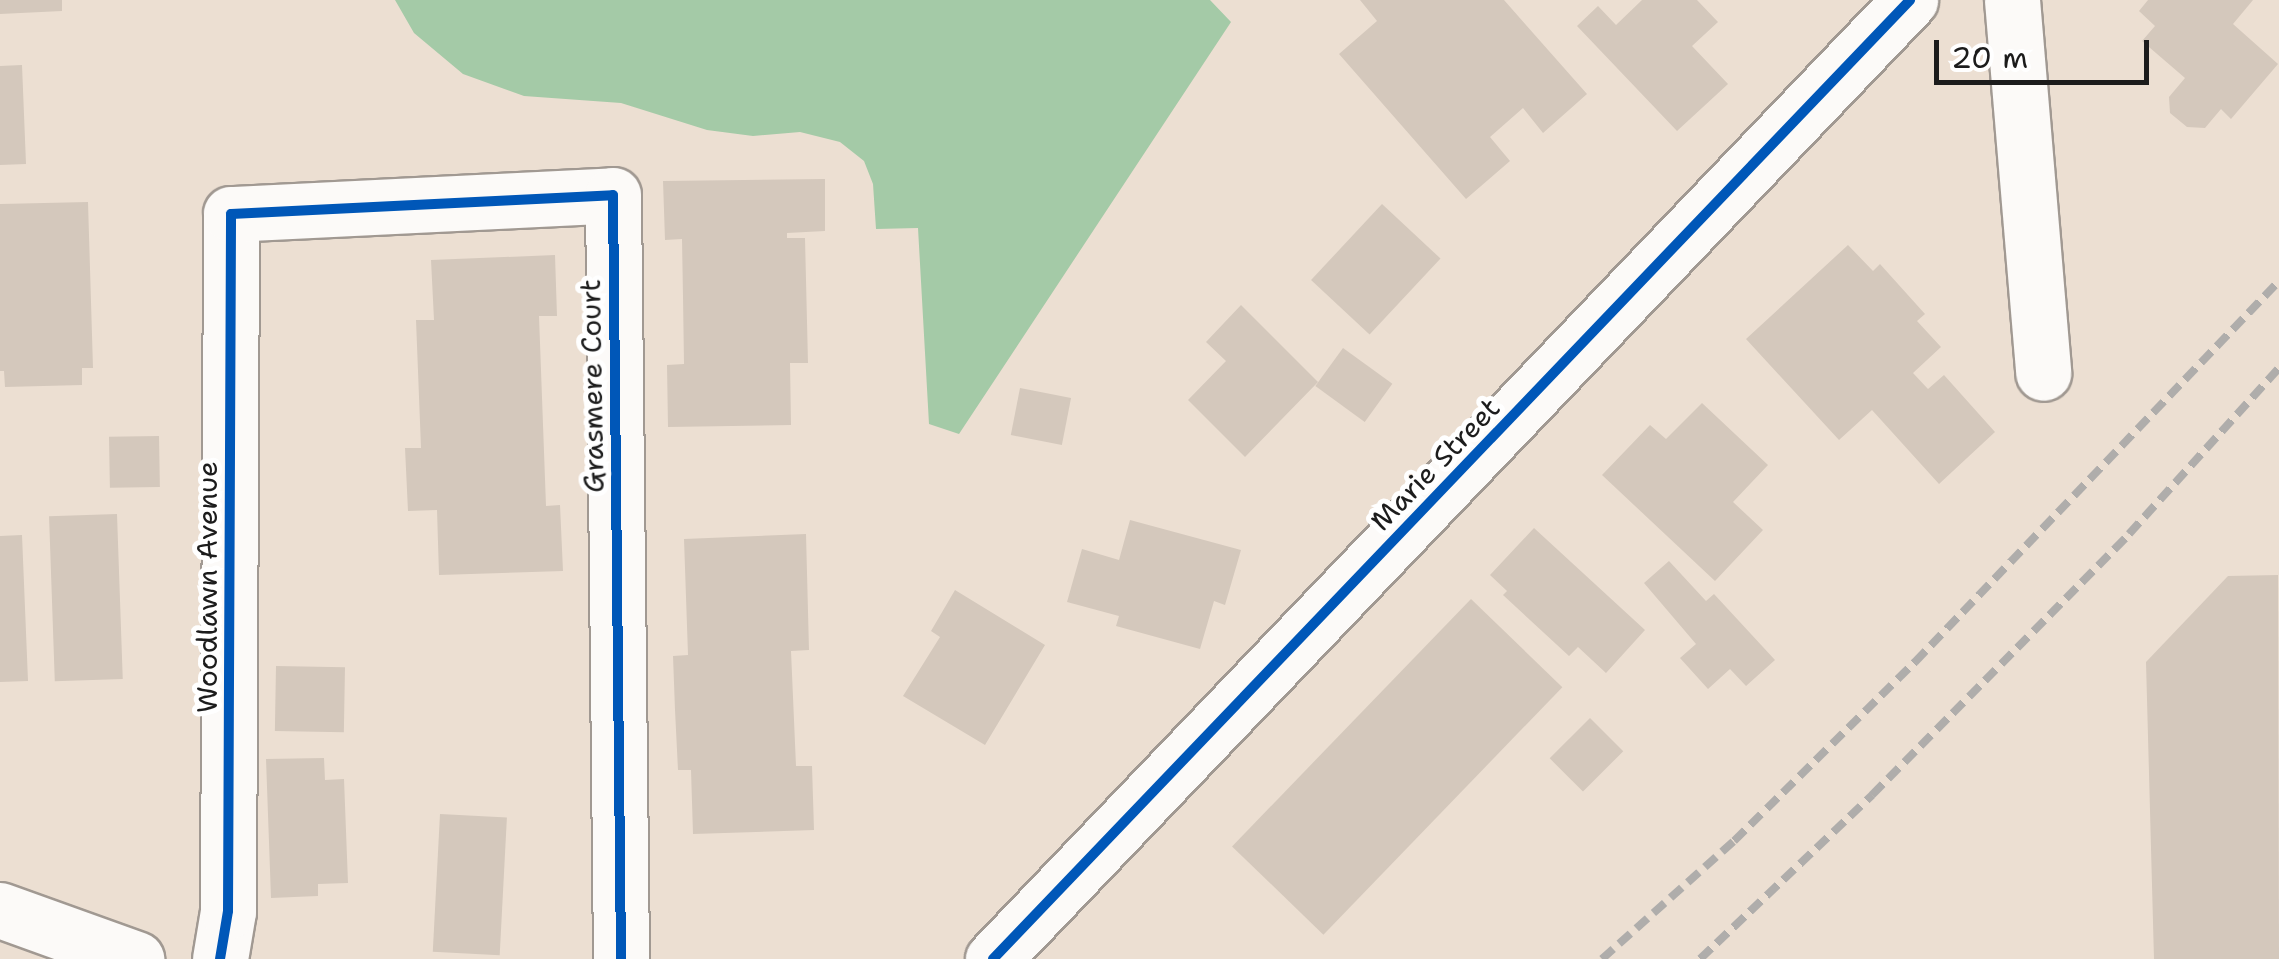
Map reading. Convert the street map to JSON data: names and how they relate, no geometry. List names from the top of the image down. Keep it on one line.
{"streets":{"street":["Grasmere Court","Marie Street","Woodlawn Avenue"]},"crossings":[["Grasmere Court","Woodlawn Avenue"]],"scale_bar":"20 m"}
